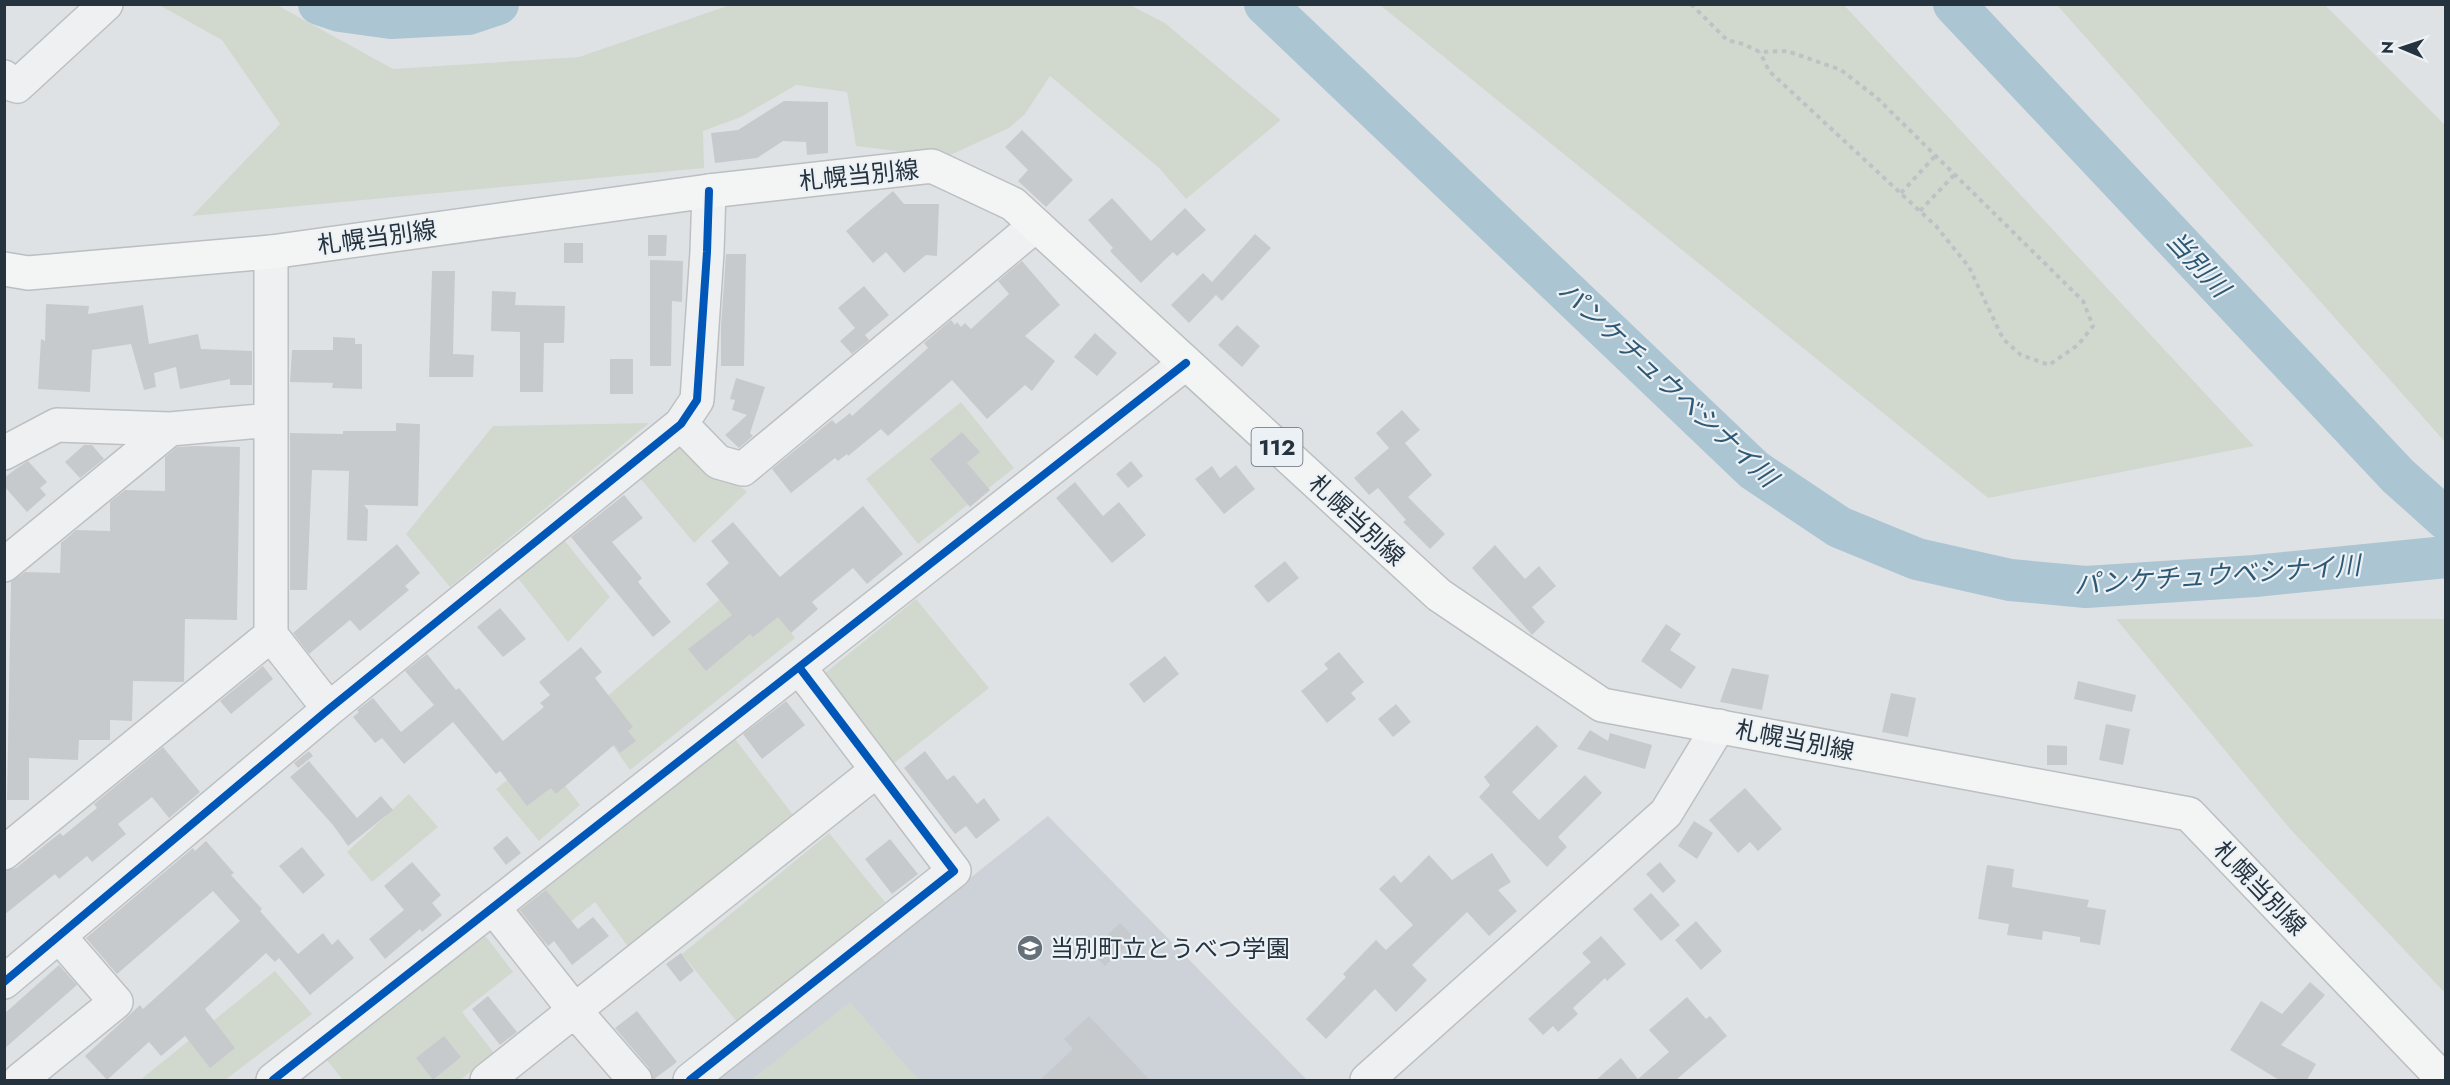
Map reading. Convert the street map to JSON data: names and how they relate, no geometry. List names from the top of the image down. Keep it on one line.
{"streets":{"main road":["札幌当別線","112"]},"water":["当別川","パンケチュウベシナイ川"],"places":{"school or university":["当別町立とうべつ学園"]},"north":"left"}
